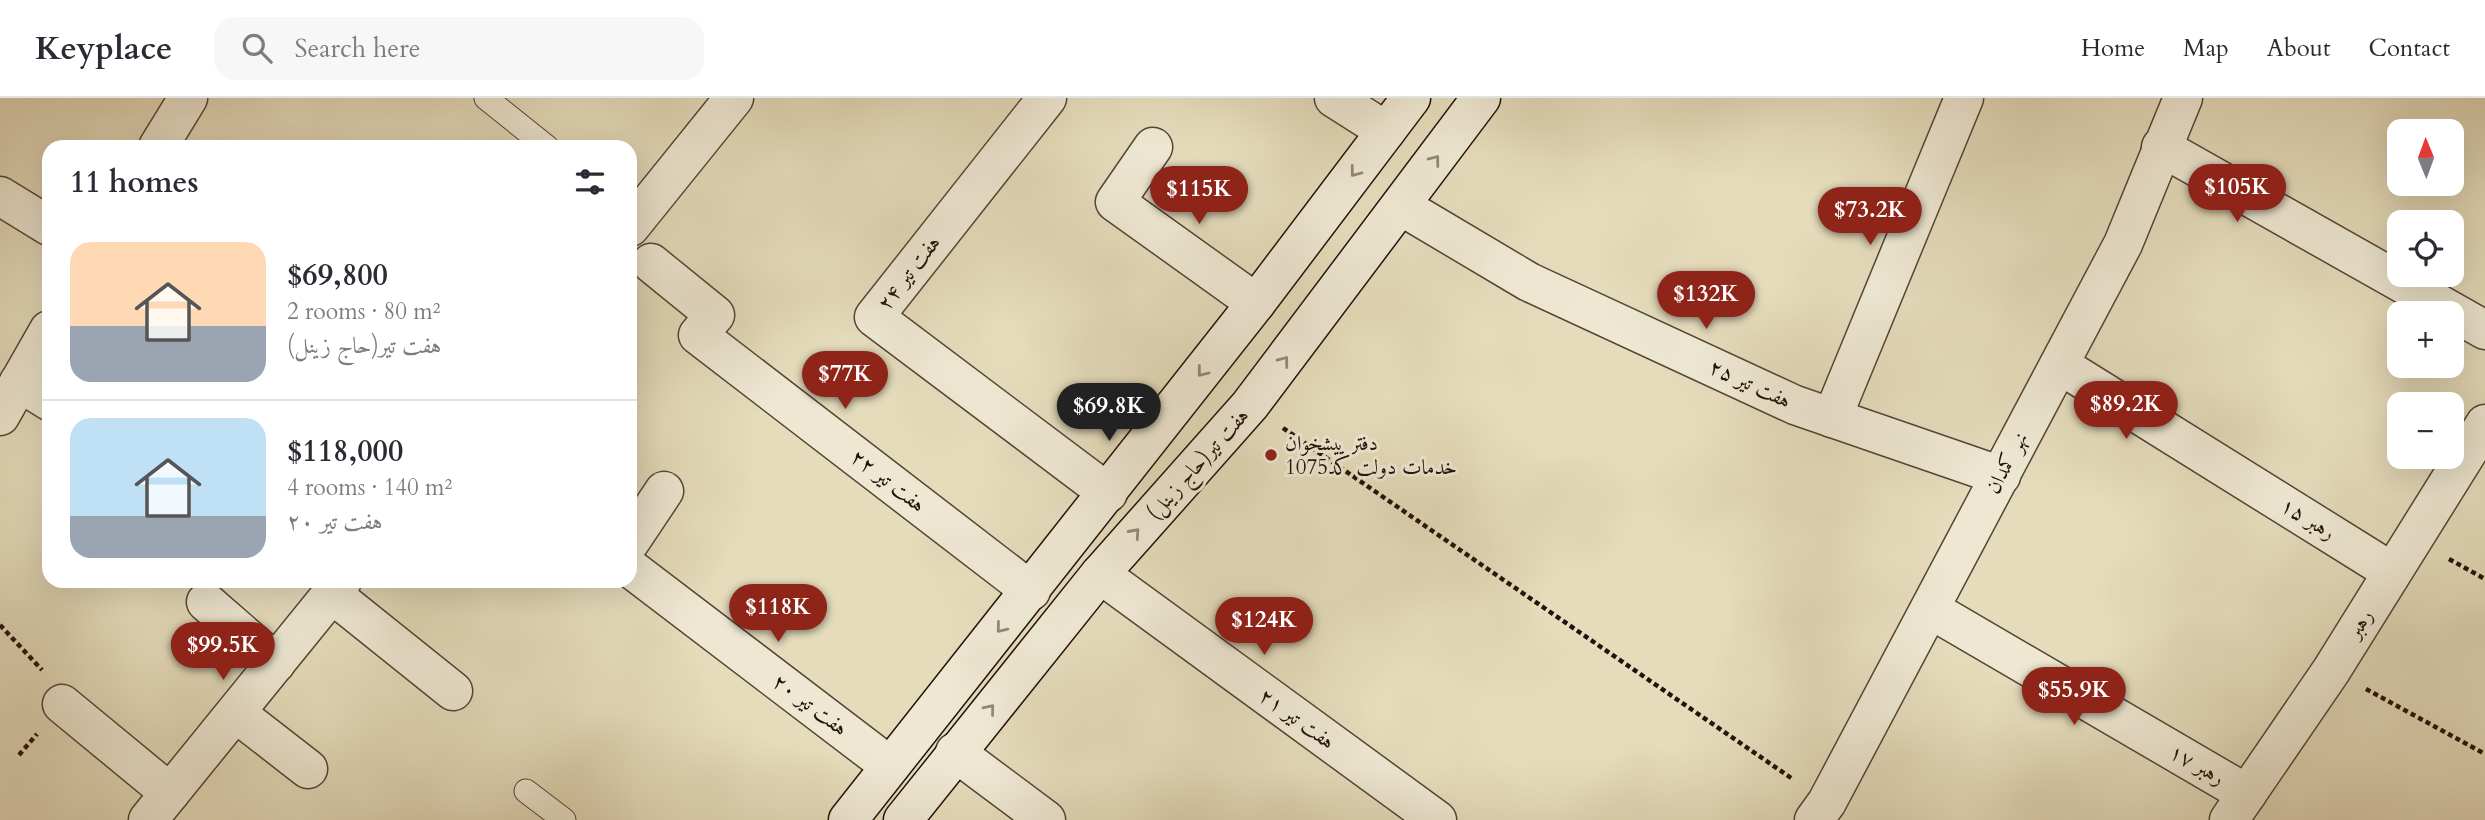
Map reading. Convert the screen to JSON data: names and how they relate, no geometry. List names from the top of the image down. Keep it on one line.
{"streets":{"street":["هفت تیر ۲۴","هفت تیر ۲۵","نهر کمدان","هفت تیر(حاج زینل)","هفت تیر ۲۲","رهبر ۱۵","رهبر","هفت تیر ۲۰","هفت تیر ۲۱","رهبر ۱۷"]},"crossings":[["هفت تیر ۲۵","نهر کمدان"],["هفت تیر ۲۵","هفت تیر(حاج زینل)"],["نهر کمدان","رهبر ۱۵"],["نهر کمدان","رهبر ۱۷"],["هفت تیر(حاج زینل)","هفت تیر ۲۱"],["رهبر ۱۵","رهبر"],["رهبر","رهبر ۱۷"]],"places":["دفتر پیشخوان خدمات دولت کد1075"],"north":"top","page":{"header":"Keyplace","search":"Search here","nav":["Home","Map","About","Contact"],"map_buttons":["+","−"],"heading":"11 homes","price":["$105K","$115K","$73.2K","$132K","$77K","$89.2K","$69.8K","$118K","$124K","$99.5K","$55.9K"],"list":[{"name":"$69,800","note":"2 rooms · 80 m² · هفت تیر(حاج زینل)"},{"name":"$118,000","note":"4 rooms · 140 m² · هفت تیر ۲۰"}]}}
